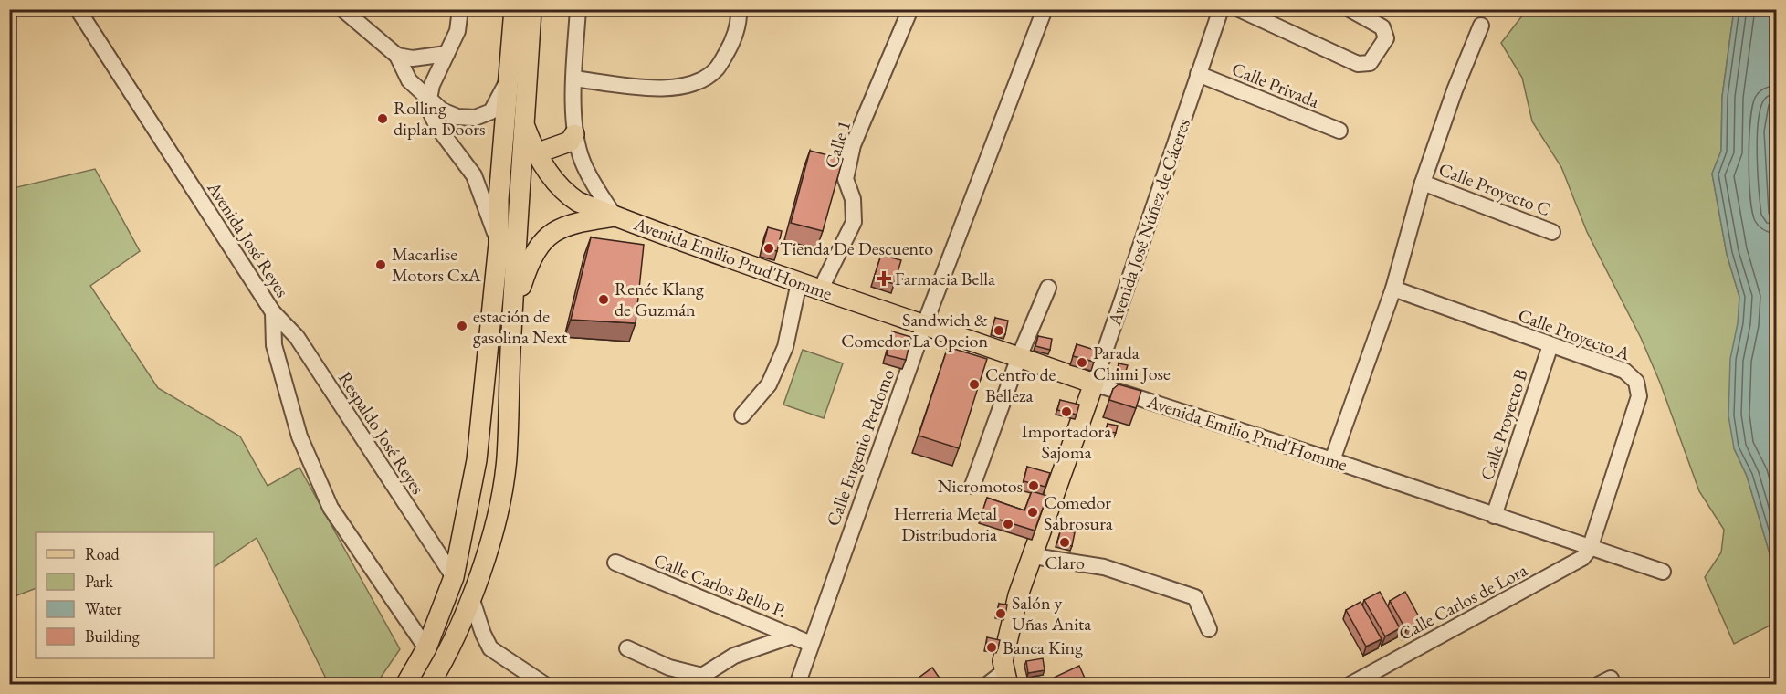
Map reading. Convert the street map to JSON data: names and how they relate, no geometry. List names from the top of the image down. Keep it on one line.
{"streets":{"main road":["Avenida José Núñez de Cáceres","Avenida Emilio Prud'Homme"],"street":["Calle Privada","Calle 1","Calle Proyecto C","Avenida José Reyes","Calle Proyecto A","Calle Proyecto B","Respaldo José Reyes","Calle Eugenio Perdomo","Calle Carlos Bello P.","Calle Carlos de Lora"]},"crossings":[["Calle Privada","Avenida José Núñez de Cáceres"],["Calle 1","Avenida Emilio Prud'Homme"],["Avenida José Núñez de Cáceres","Avenida Emilio Prud'Homme"],["Avenida José Reyes","Respaldo José Reyes"],["Avenida Emilio Prud'Homme","Calle Proyecto A"],["Avenida Emilio Prud'Homme","Calle Proyecto B"],["Avenida Emilio Prud'Homme","Calle Eugenio Perdomo"],["Avenida Emilio Prud'Homme","Calle Carlos de Lora"],["Calle Proyecto A","Calle Proyecto B"],["Calle Proyecto A","Calle Carlos de Lora"],["Calle Eugenio Perdomo","Calle Carlos Bello P."]],"places":{"other":["Rolling diplan Doors","Tienda De Descuento","Macarlise Motors CxA","Renée Klang de Guzmán","estación de gasolina Next","Sandwich & Comedor La Opcion","Parada Chimi Jose","Centro de Belleza","Importadora Sajoma","Nicromotos","Comedor Sabrosura","Herreria Metal Distribudoria","Claro","Salón y Uñas Anita","Banca King"],"health":["Farmacia Bella"]},"legend":["Road","Park","Water","Building"]}
